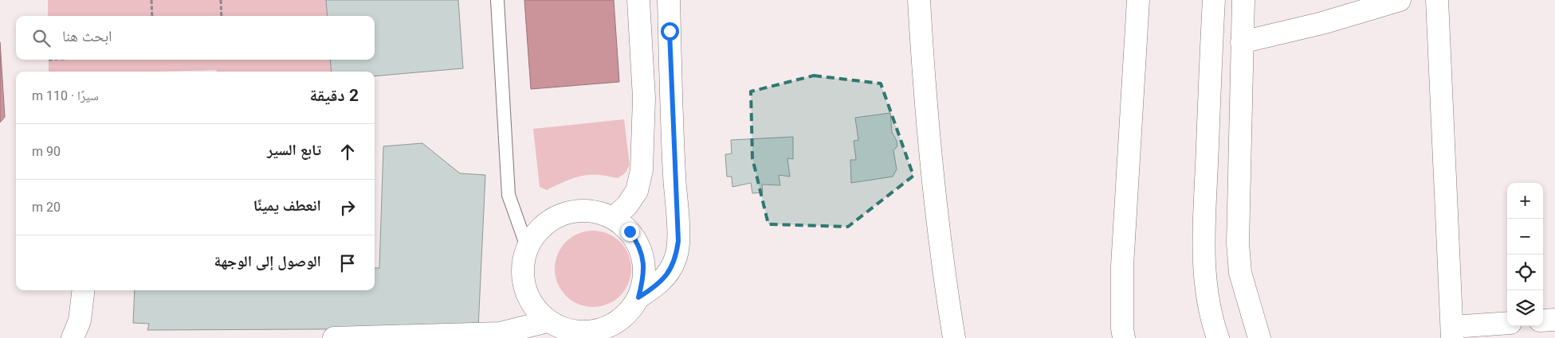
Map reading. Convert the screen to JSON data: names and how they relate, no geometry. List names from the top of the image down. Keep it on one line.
{"page":{"search":"ابحث هنا","heading":["2 دقيقة","سيرًا · 110 m"],"list":[["تابع السير","90 m"],["انعطف يمينًا","20 m"],"الوصول إلى الوجهة"],"map_buttons":["+","−"]}}
